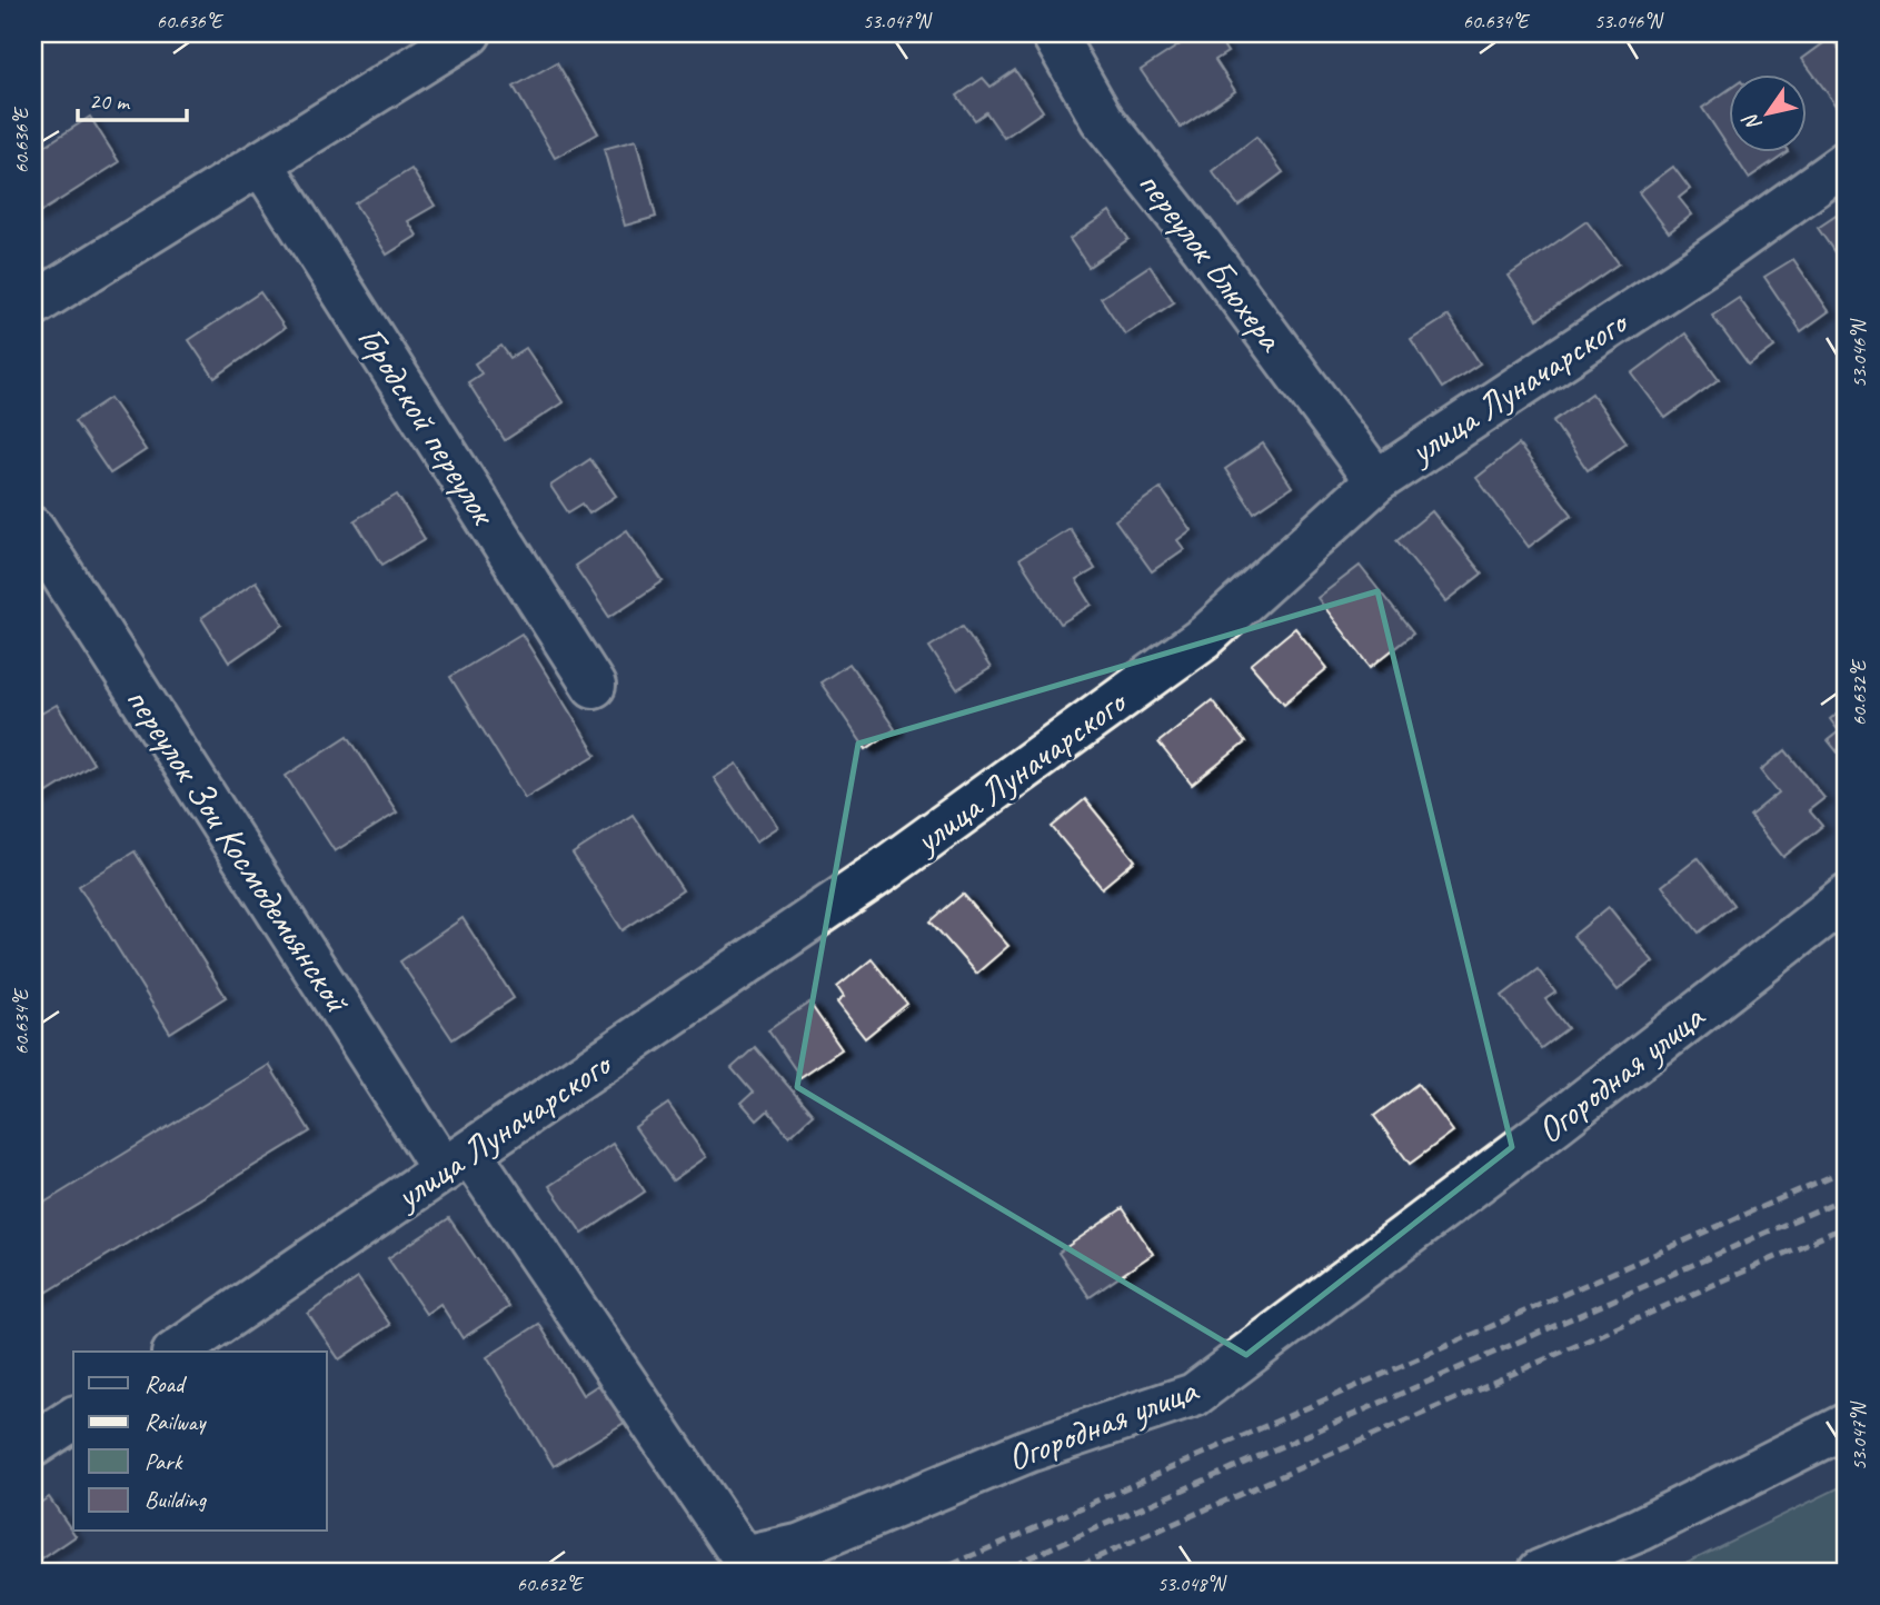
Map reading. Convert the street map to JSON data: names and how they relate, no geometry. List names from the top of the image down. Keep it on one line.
{"streets":{"street":["переулок Блюхера","улица Луначарского","Городской переулок","переулок Зои Космодемьянской","Огородная улица"]},"crossings":[["переулок Блюхера","улица Луначарского"],["улица Луначарского","переулок Зои Космодемьянской"],["улица Луначарского","Огородная улица"],["переулок Зои Космодемьянской","Огородная улица"]],"legend":["Road","Railway","Park","Building"],"scale_bar":"20 m","north":"bottom left","coordinates":["60.636°E","53.047°N","60.634°E","53.046°N","60.632°E","53.048°N"]}
